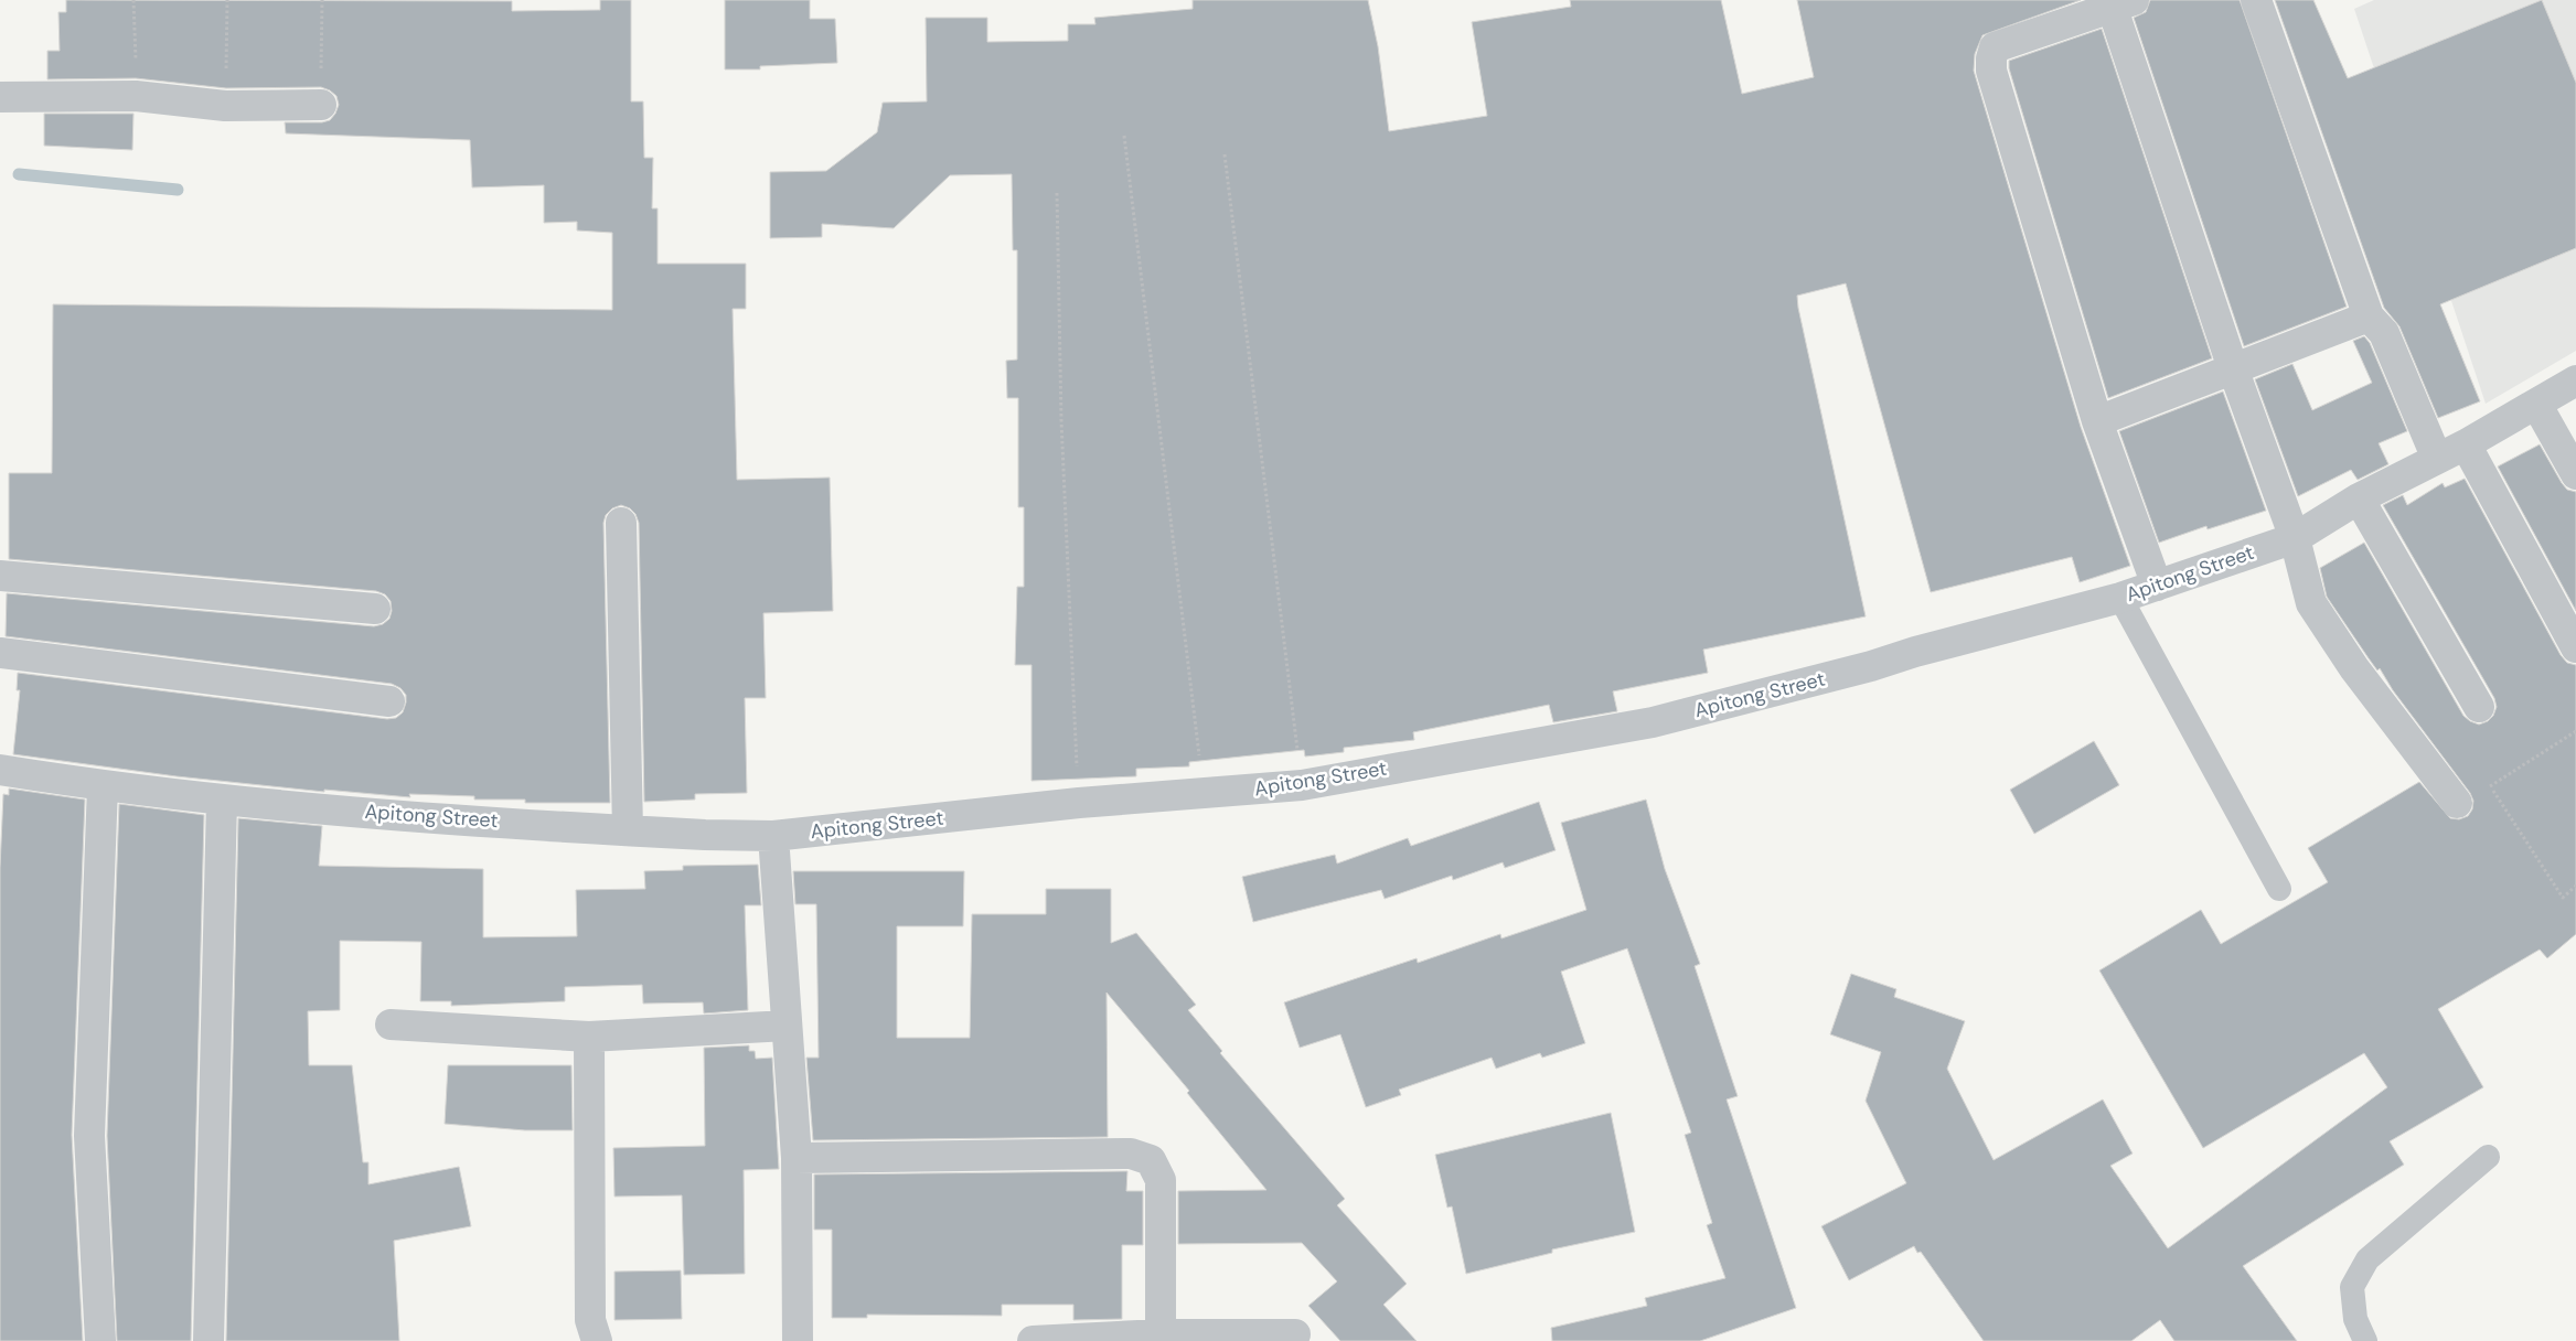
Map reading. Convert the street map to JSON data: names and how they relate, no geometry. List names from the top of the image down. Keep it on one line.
{"streets":{"street":["Apitong Street"]}}
